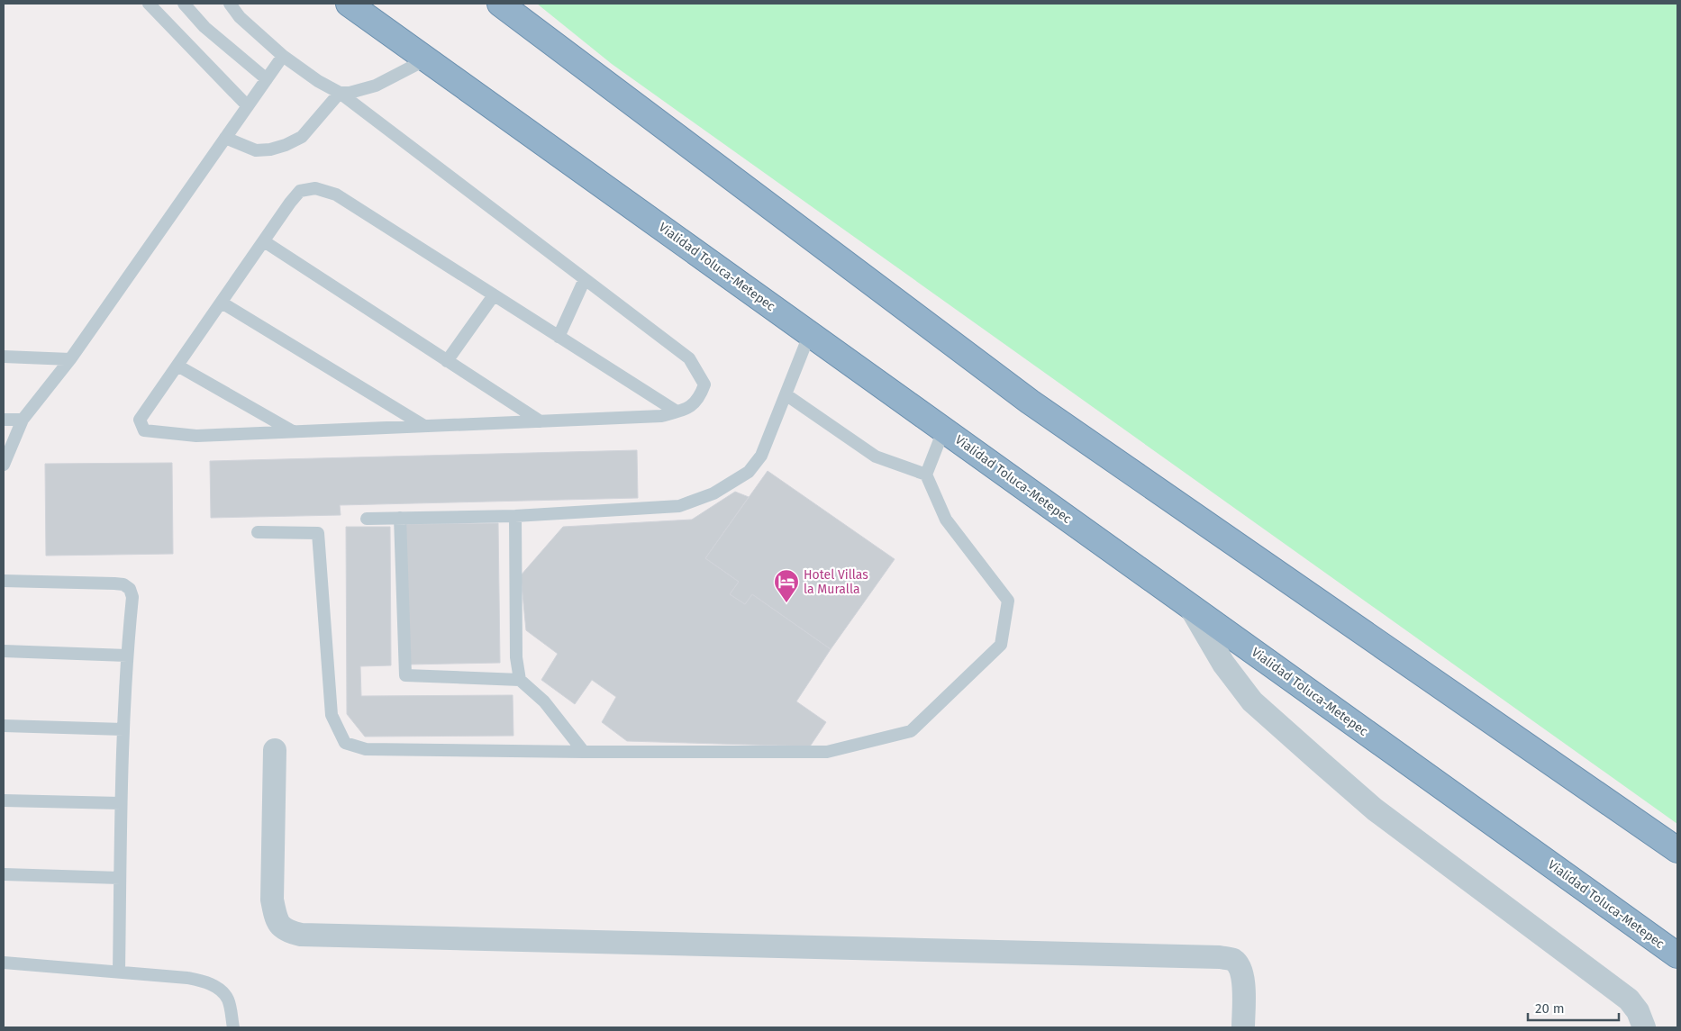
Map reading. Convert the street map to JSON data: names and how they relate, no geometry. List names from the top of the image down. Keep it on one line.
{"streets":{"highway":["Vialidad Toluca-Metepec"]},"places":{"hotel":["Hotel Villas la Muralla"]},"scale_bar":"20 m"}
